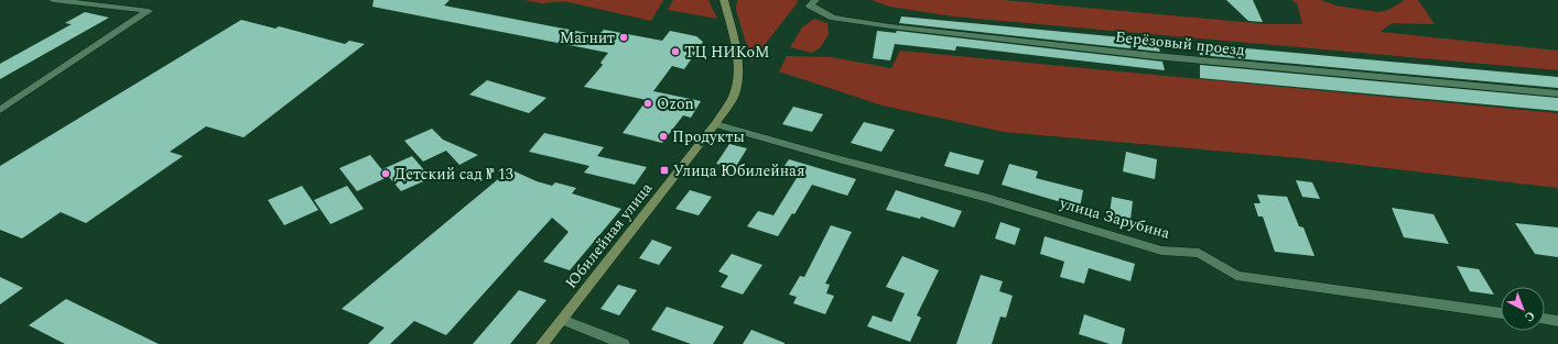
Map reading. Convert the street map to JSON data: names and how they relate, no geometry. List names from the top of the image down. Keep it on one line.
{"streets":{"main road":["Юбилейная улица"],"street":["Берёзовый проезд","улица Зарубина"]},"crossings":[["улица Зарубина","Юбилейная улица"]],"places":{"other":["Магнит","ТЦ НИКоМ","Ozon","Продукты","Детский сад № 13"],"transit":["Улица Юбилейная"]},"north":"bottom right"}
